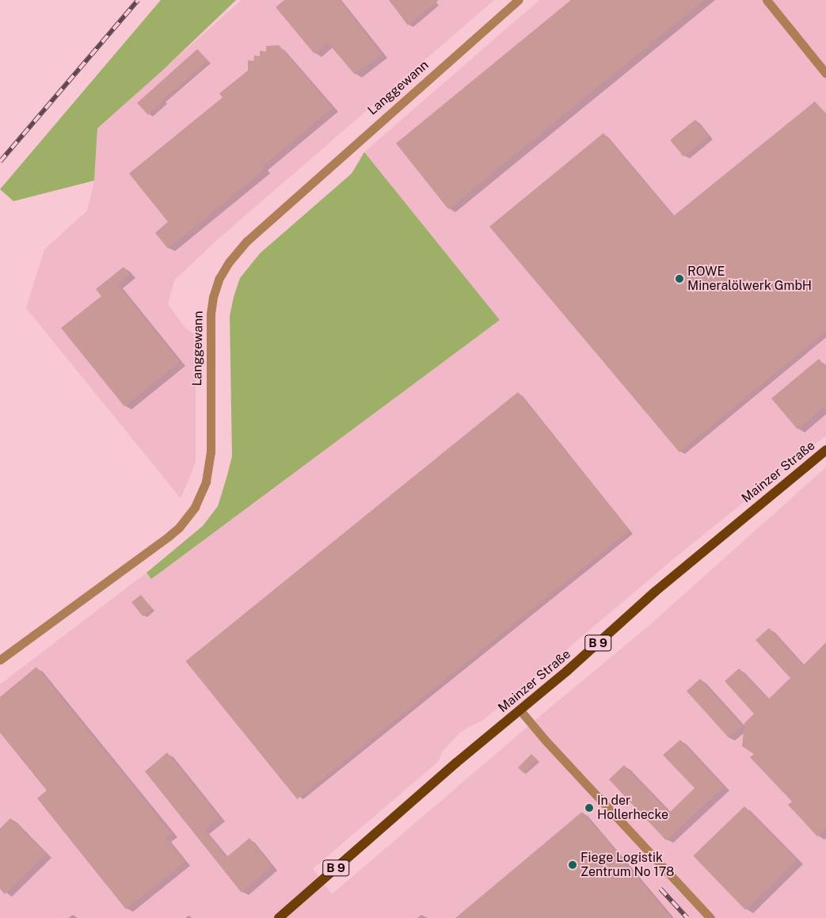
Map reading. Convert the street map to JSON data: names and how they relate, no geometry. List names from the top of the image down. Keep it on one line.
{"streets":{"main road":["Mainzer Straße","B 9"],"street":["Langgewann"]},"places":["ROWE Mineralölwerk GmbH","In der Hollerhecke","Fiege Logistik Zentrum No 178"]}
